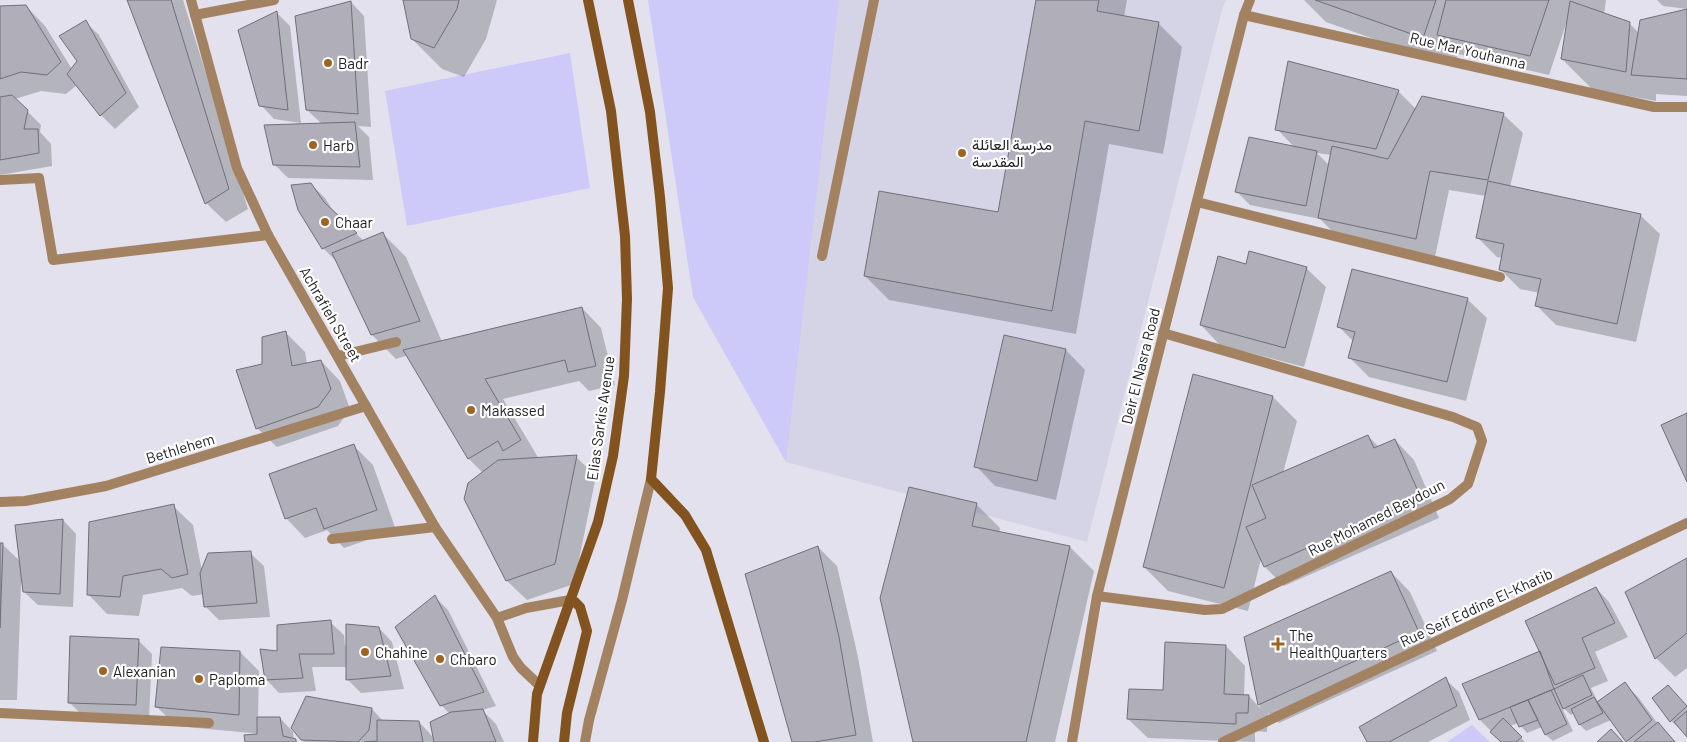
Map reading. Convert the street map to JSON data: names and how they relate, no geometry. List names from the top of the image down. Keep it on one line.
{"streets":{"main road":["Elias Sarkis Avenue"],"street":["Rue Mar Youhanna","Achrafieh Street","Deir El Nasra Road","Bethlehem","Rue Mohamed Beydoun","Rue Seif Eddine El-Khatib"]},"crossings":[["Rue Mar Youhanna","Deir El Nasra Road"],["Achrafieh Street","Elias Sarkis Avenue"],["Achrafieh Street","Bethlehem"],["Deir El Nasra Road","Rue Mohamed Beydoun"]],"places":{"other":["Badr","Harb","مدرسة العائلة المقدسة","Chaar","Makassed","Chahine","Chbaro","Alexanian","Paploma"],"health":["The HealthQuarters"]}}
